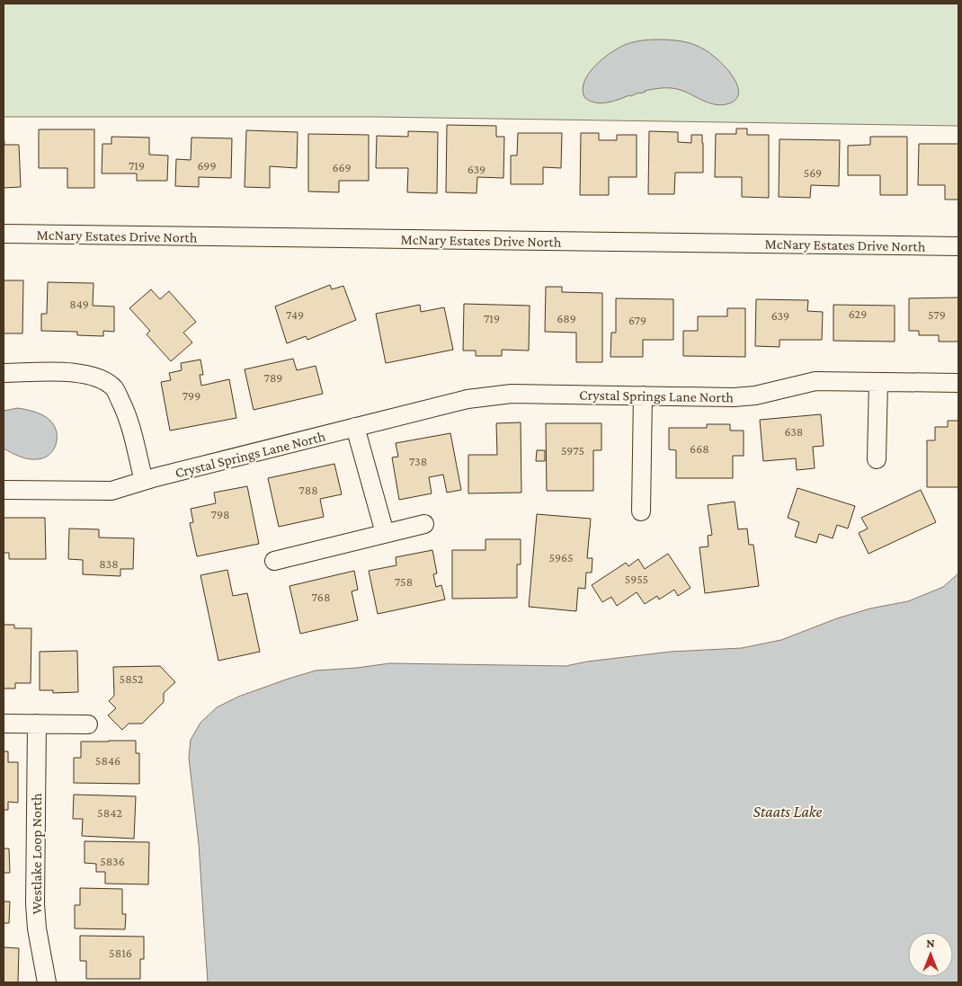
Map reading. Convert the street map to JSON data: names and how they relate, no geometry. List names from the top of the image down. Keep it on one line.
{"streets":{"street":["McNary Estates Drive North","Crystal Springs Lane North","Westlake Loop North"]},"water":["Staats Lake"],"house_numbers":["719","699","669","639","569","849","629","749","579","639","719","689","679","789","799","638","668","5975","738","788","798","5965","838","5955","758","768","5852","5846","5842","5836","5816"],"north":"top"}
